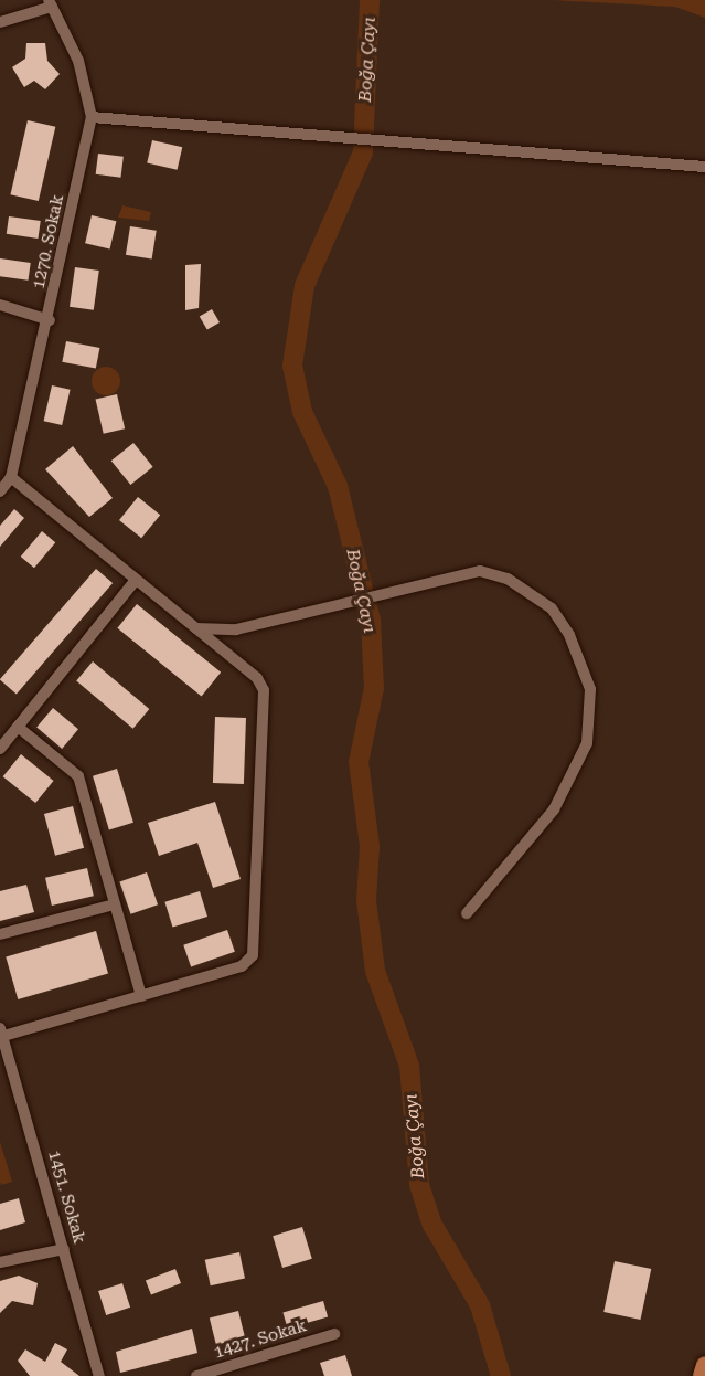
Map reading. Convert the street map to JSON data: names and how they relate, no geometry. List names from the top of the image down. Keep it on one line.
{"streets":{"street":["1270. Sokak","1451. Sokak","1427. Sokak"]},"water":["Boğa Çayı"]}
